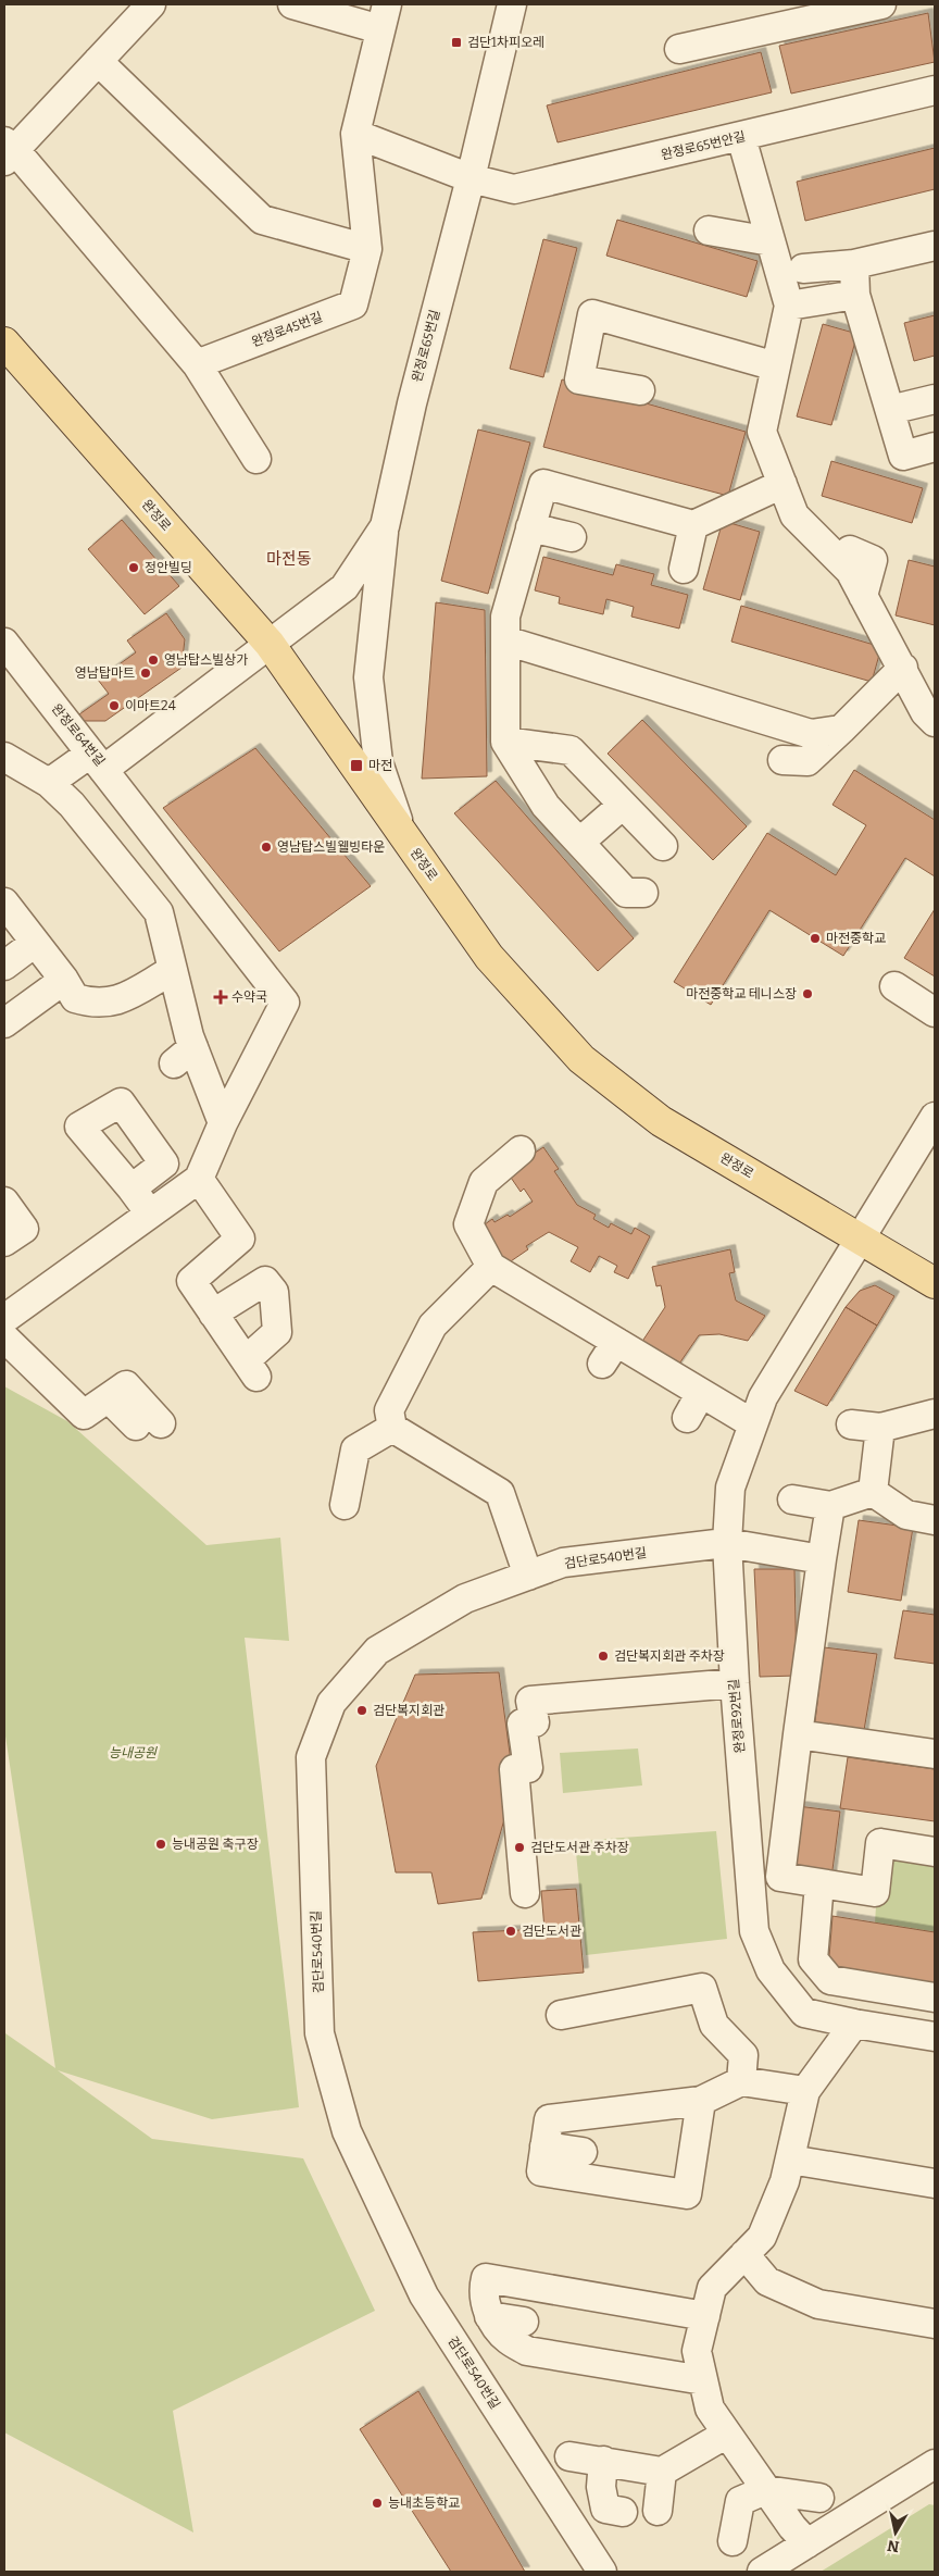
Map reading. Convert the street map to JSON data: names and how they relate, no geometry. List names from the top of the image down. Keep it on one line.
{"streets":{"main road":["완정로"],"street":["완정로65번안길","완정로45번길","완정로65번길","완정로64번길","검단로540번길","완정로92번길"]},"crossings":[["완정로65번안길","완정로45번길"],["완정로65번안길","완정로65번길"],["완정로65번길","완정로"],["완정로65번길","완정로64번길"],["완정로","완정로64번길"],["완정로","완정로92번길"],["검단로540번길","완정로92번길"]],"districts":["마전동"],"parks":["능내공원"],"places":{"transit":["검단1차피오레","마전"],"other":["정안빌딩","영남탑스빌상가","영남탑마트","이마트24","영남탑스빌웰빙타운","마전중학교","마전중학교 테니스장","검단복지회관 주차장","검단복지회관","능내공원 축구장","검단도서관 주차장","검단도서관","능내초등학교"],"health":["수약국"]},"north":"bottom"}
